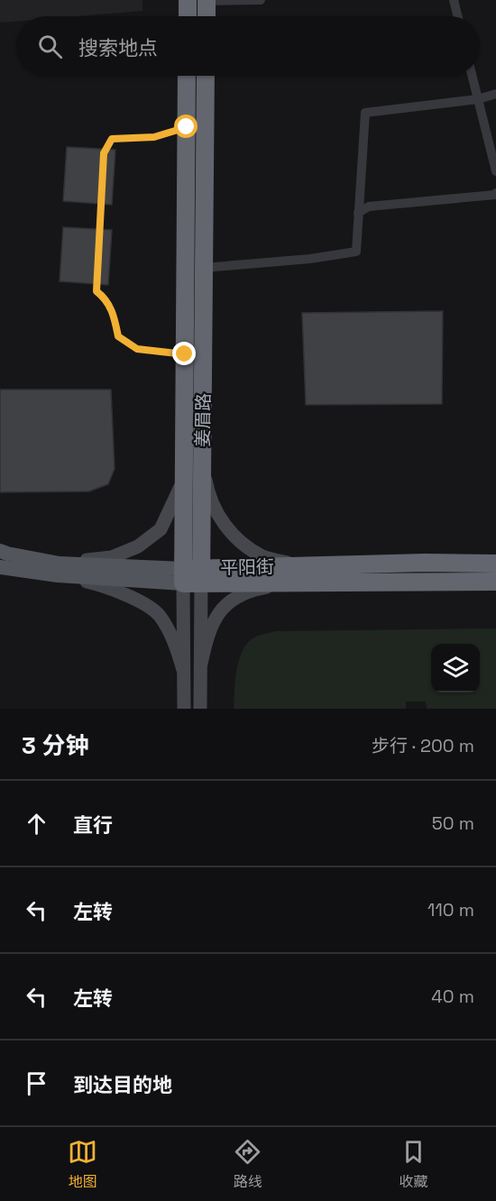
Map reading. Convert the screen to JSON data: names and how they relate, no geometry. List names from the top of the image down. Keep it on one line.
{"streets":{"highway":["姜眉路","平阳街"]},"crossings":[["姜眉路","平阳街"]],"page":{"search":"搜索地点","heading":["3 分钟","步行 · 200 m"],"list":[["直行","50 m"],["左转","110 m"],["左转","40 m"],"到达目的地"],"nav":["地图","路线","收藏"]}}
